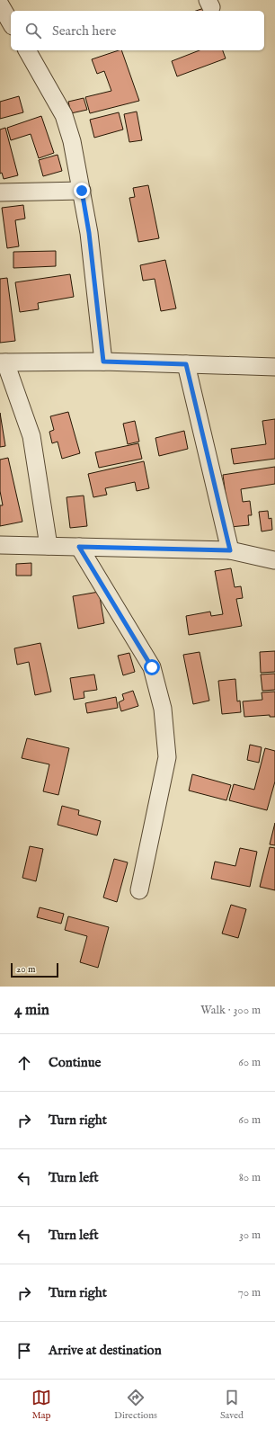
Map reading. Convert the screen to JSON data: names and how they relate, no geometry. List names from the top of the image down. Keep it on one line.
{"scale_bar":"20 m","page":{"search":"Search here","scale":"20 m","heading":["4 min","Walk · 300 m"],"list":[["Continue","60 m"],["Turn right","60 m"],["Turn left","80 m"],["Turn left","30 m"],["Turn right","70 m"],"Arrive at destination"],"nav":["Map","Directions","Saved"]}}
